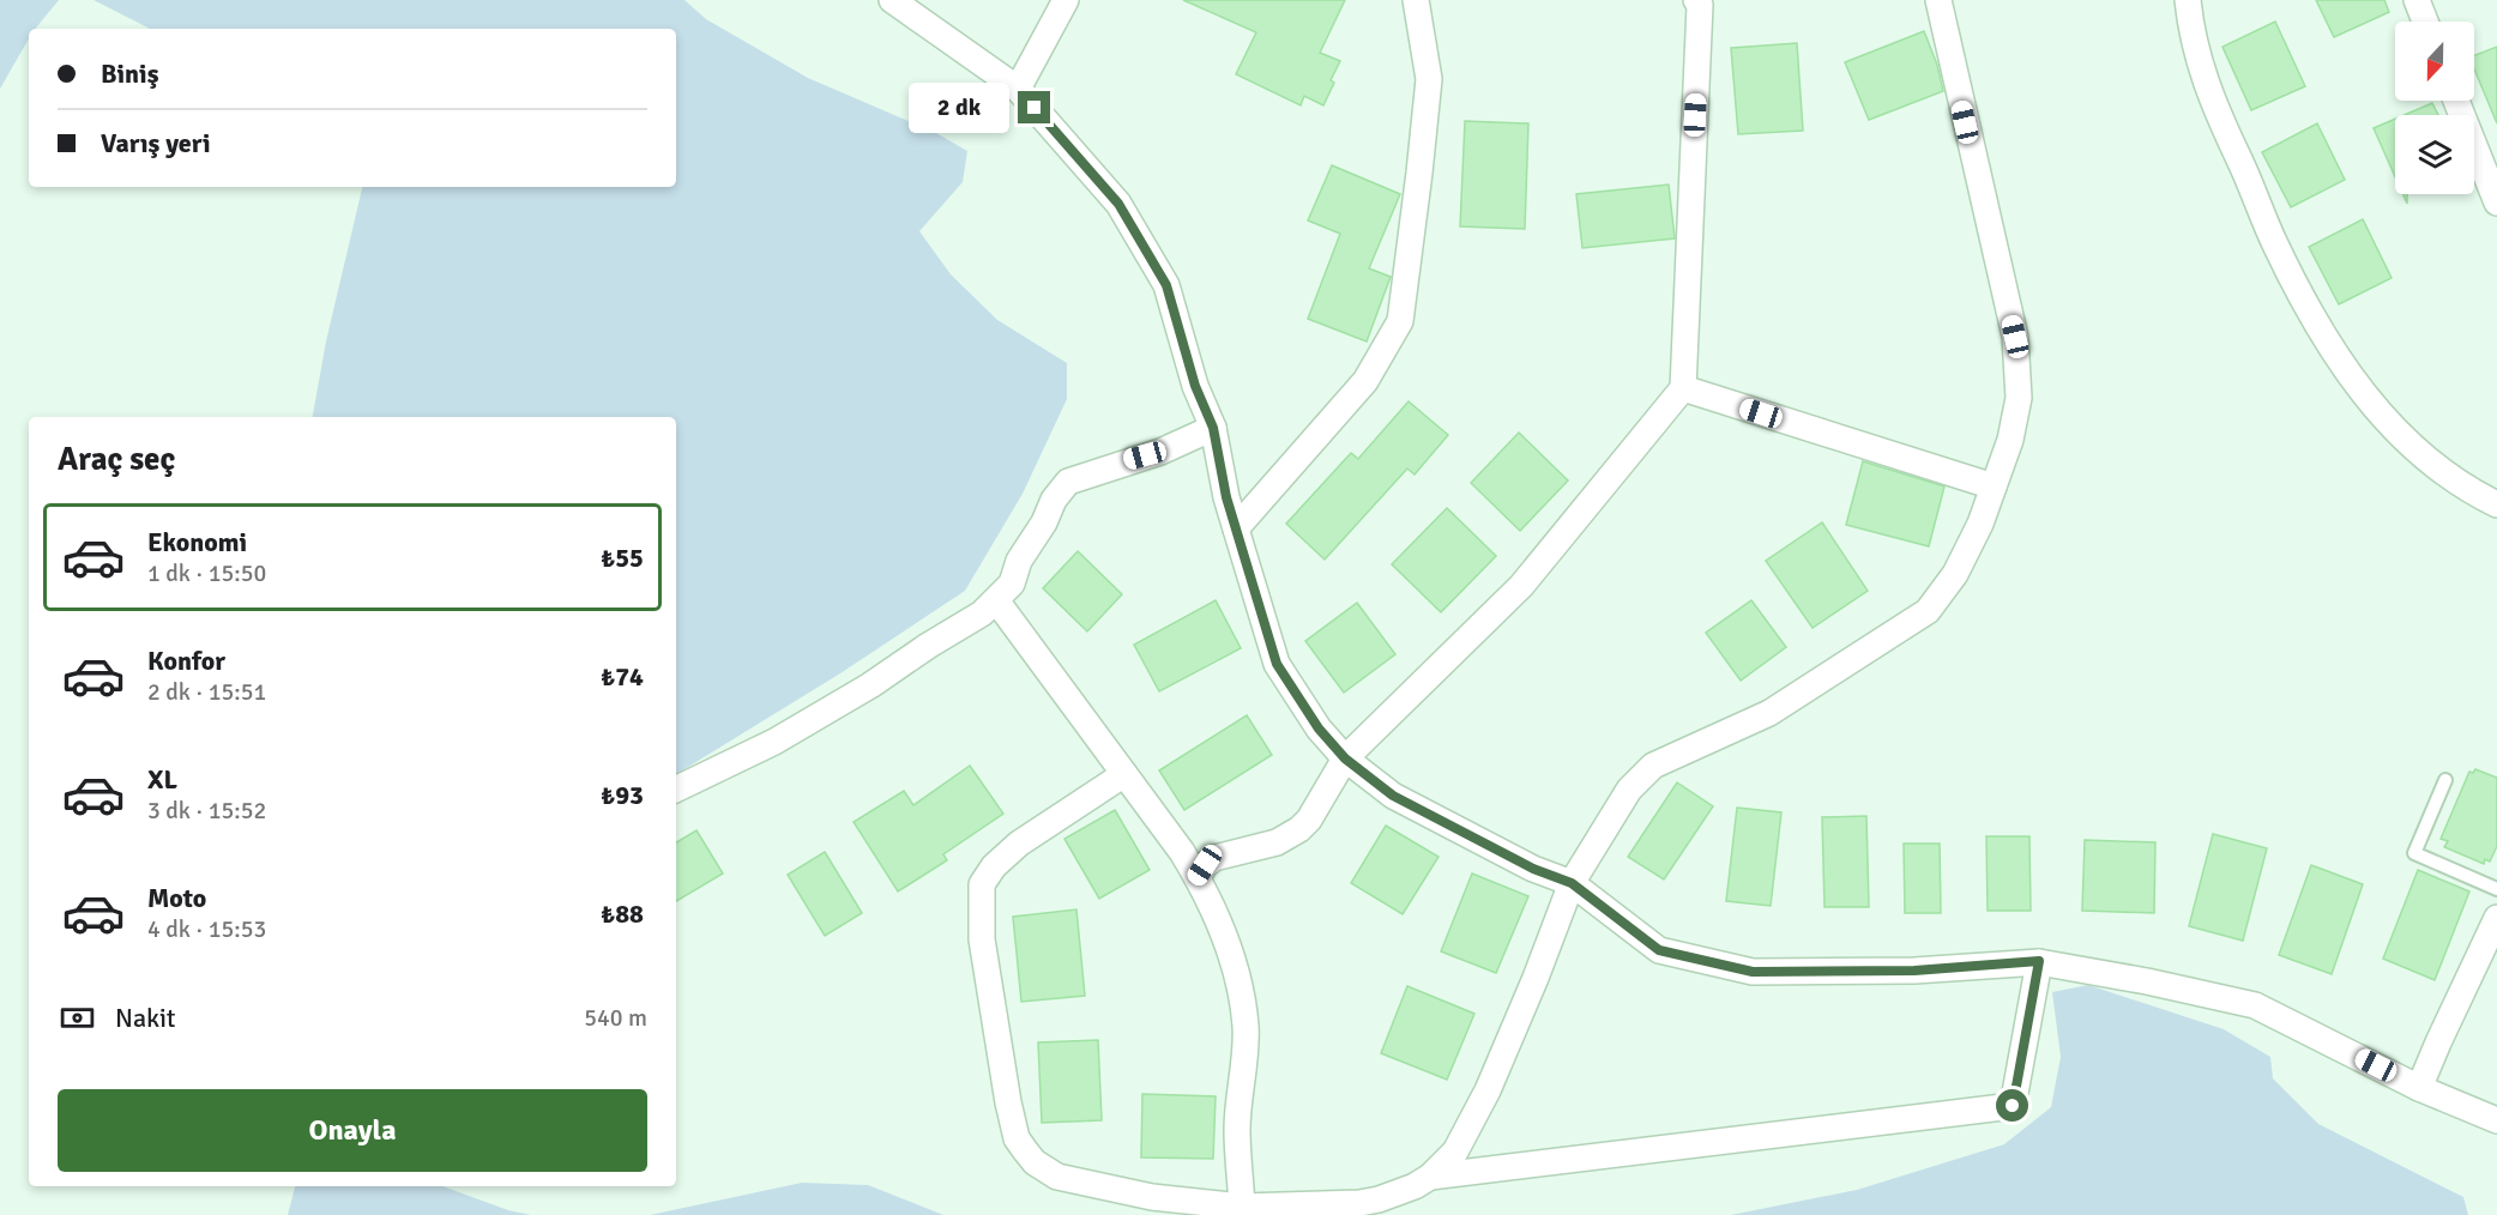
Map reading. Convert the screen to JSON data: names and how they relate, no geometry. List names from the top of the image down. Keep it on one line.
{"north":"bottom","page":{"banner":["Biniş","Varış yeri"],"bubble":"2 dk","heading":"Araç seç","list":[{"name":"Ekonomi","note":"1 dk · 15:50","value":"₺55"},{"name":"Konfor","note":"2 dk · 15:51","value":"₺74"},{"name":"XL","note":"3 dk · 15:52","value":"₺93"},{"name":"Moto","note":"4 dk · 15:53","value":"₺88"}],"pay":["Nakit","540 m"],"buttons":"Onayla"}}
